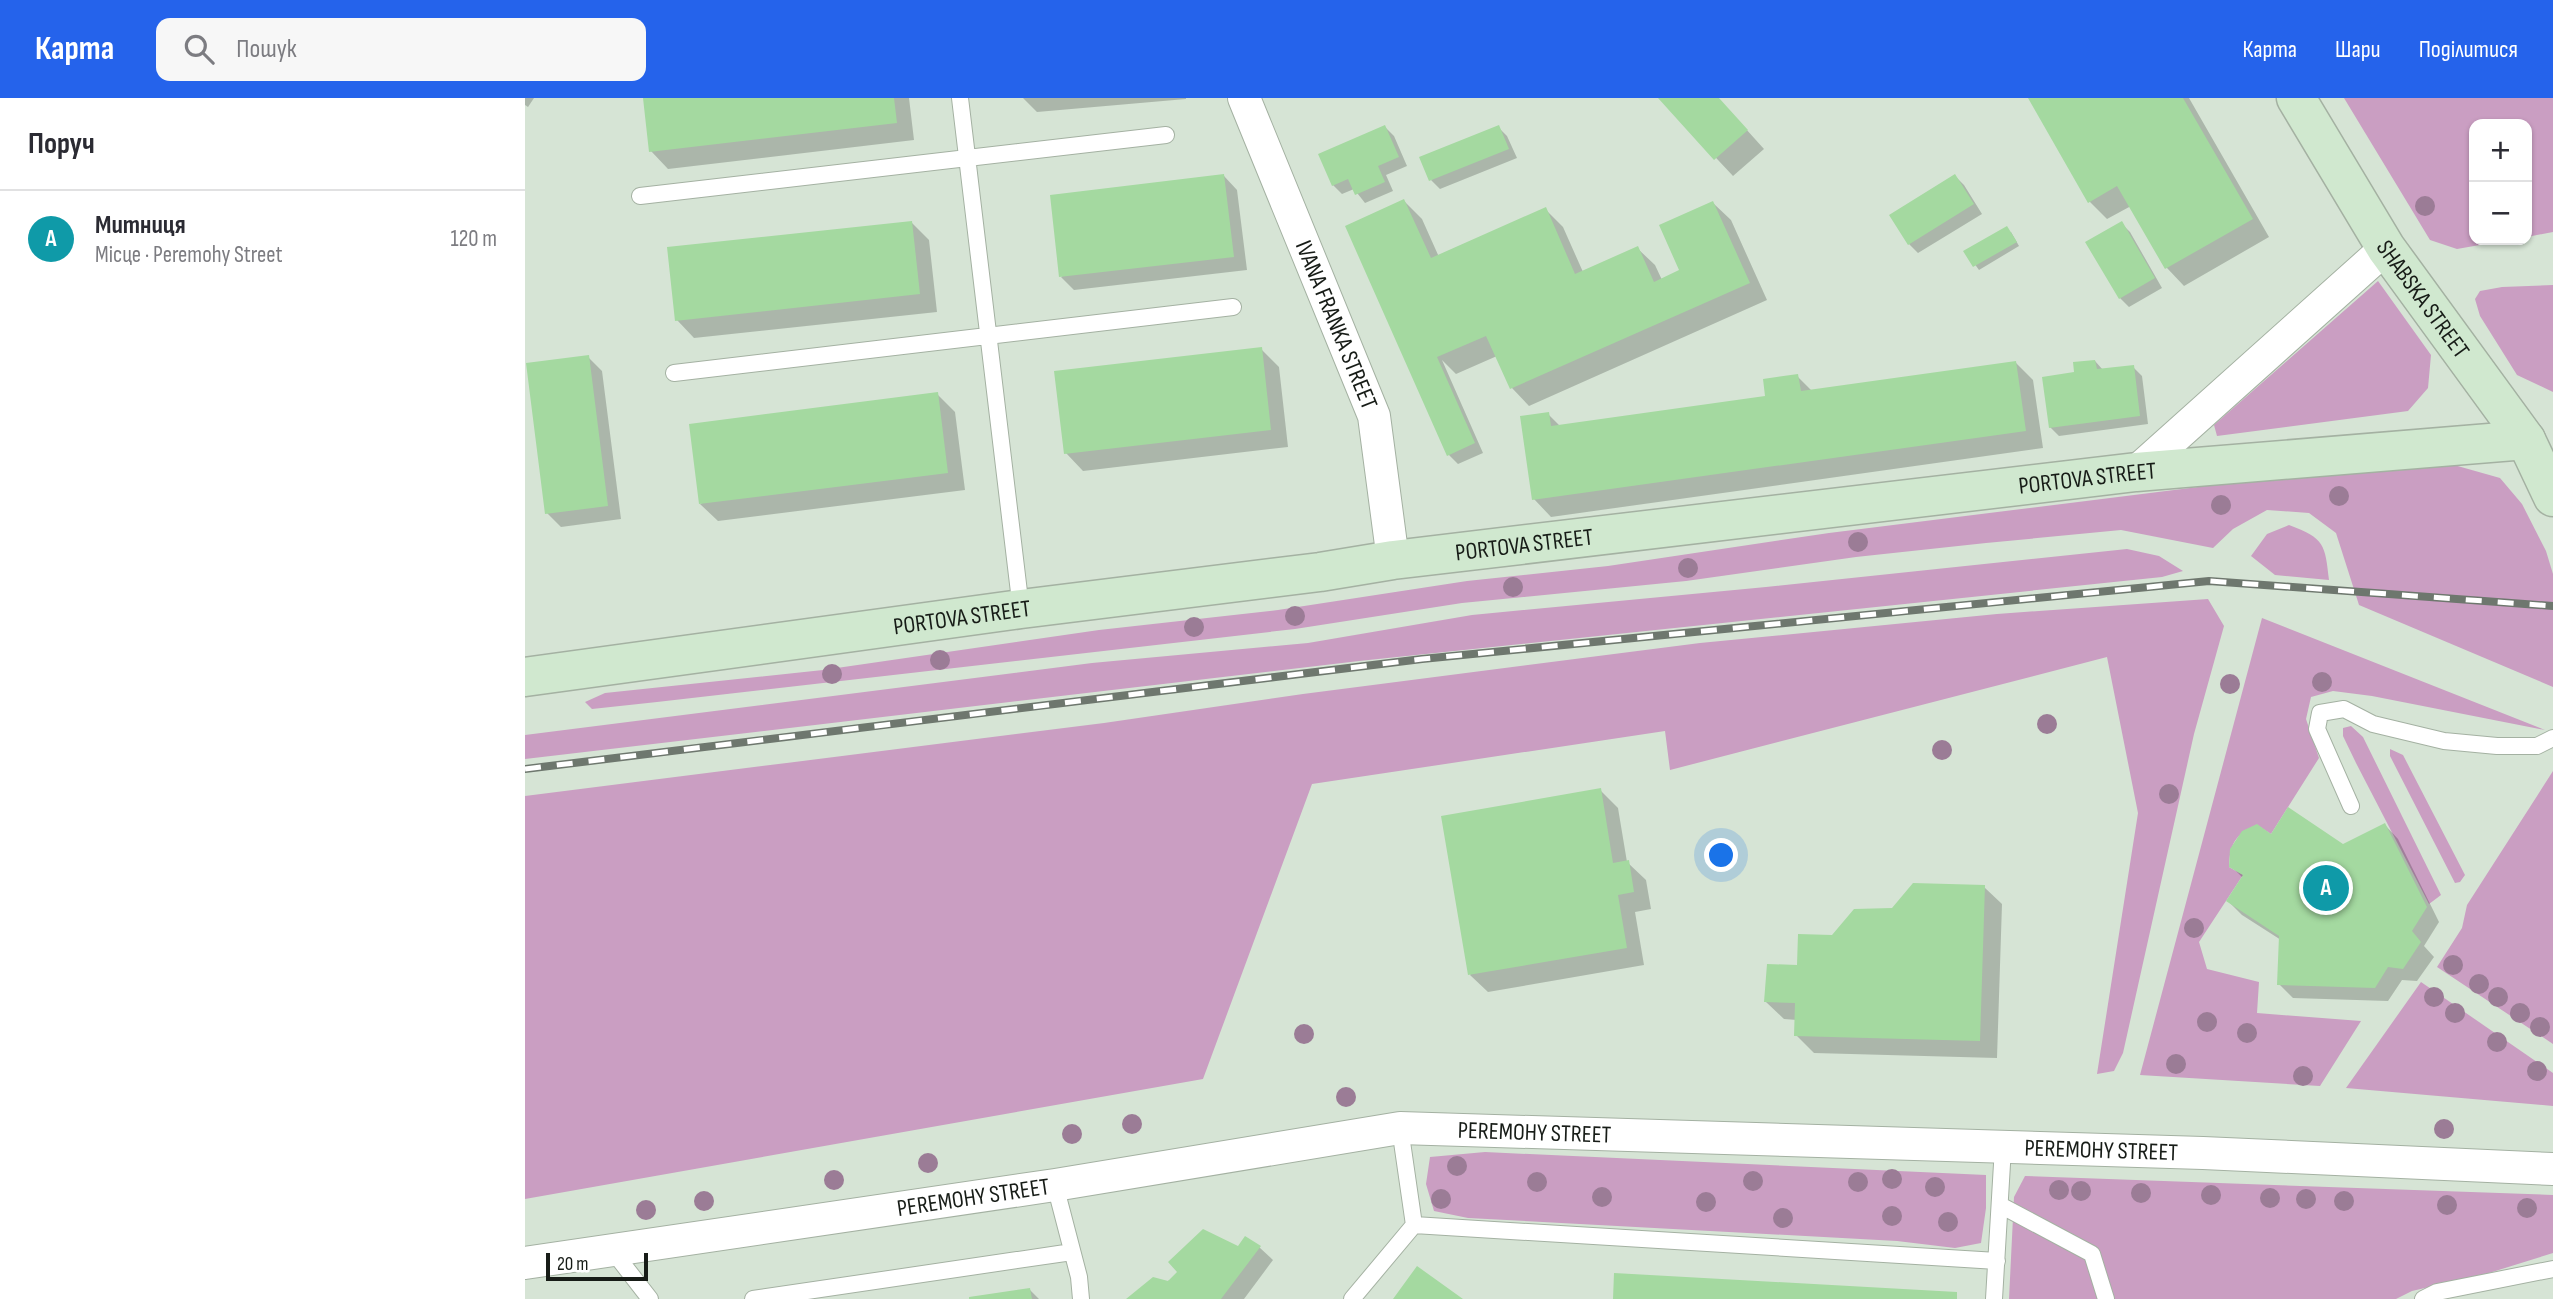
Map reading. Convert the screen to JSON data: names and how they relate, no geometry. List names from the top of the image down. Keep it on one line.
{"streets":{"main road":["SHABSKA STREET","PORTOVA STREET"],"street":["IVANA FRANKA STREET","PEREMOHY STREET"]},"crossings":[["SHABSKA STREET","PORTOVA STREET"],["IVANA FRANKA STREET","PORTOVA STREET"]],"scale_bar":"20 m","page":{"header":"Карта","search":"Пошук","nav":["Карта","Шари","Поділитися"],"heading":"Поруч","map_buttons":["+","−"],"list":[{"mark":"A","name":"Митниця","note":"Місце · Peremohy Street","value":"120 m"}],"pins":"A","scale":"20 m"}}
